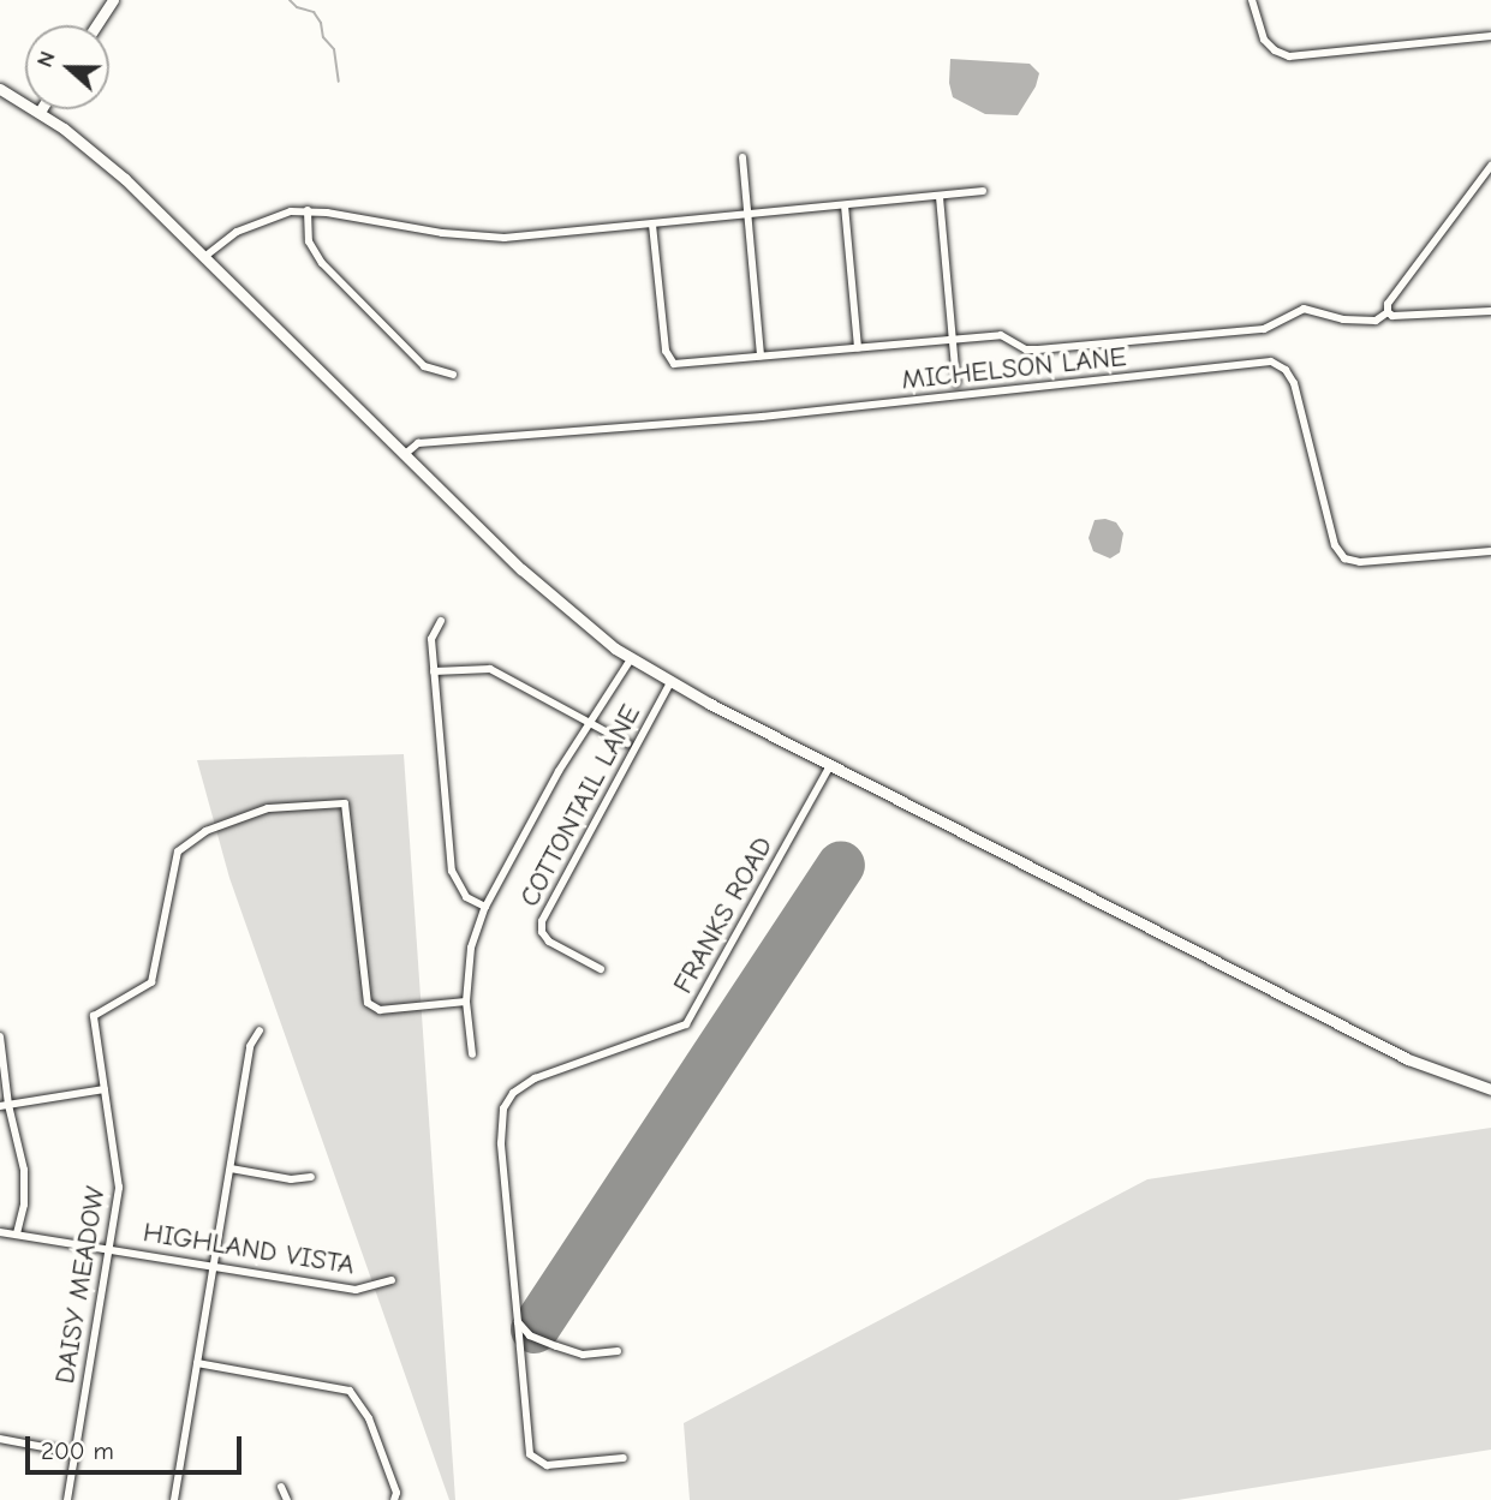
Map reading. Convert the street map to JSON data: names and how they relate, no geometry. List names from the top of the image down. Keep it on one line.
{"streets":{"street":["MICHELSON LANE","COTTONTAIL LANE","FRANKS ROAD","HIGHLAND VISTA","DAISY MEADOW"]},"crossings":[["HIGHLAND VISTA","DAISY MEADOW"]],"scale_bar":"200 m","north":"left"}
